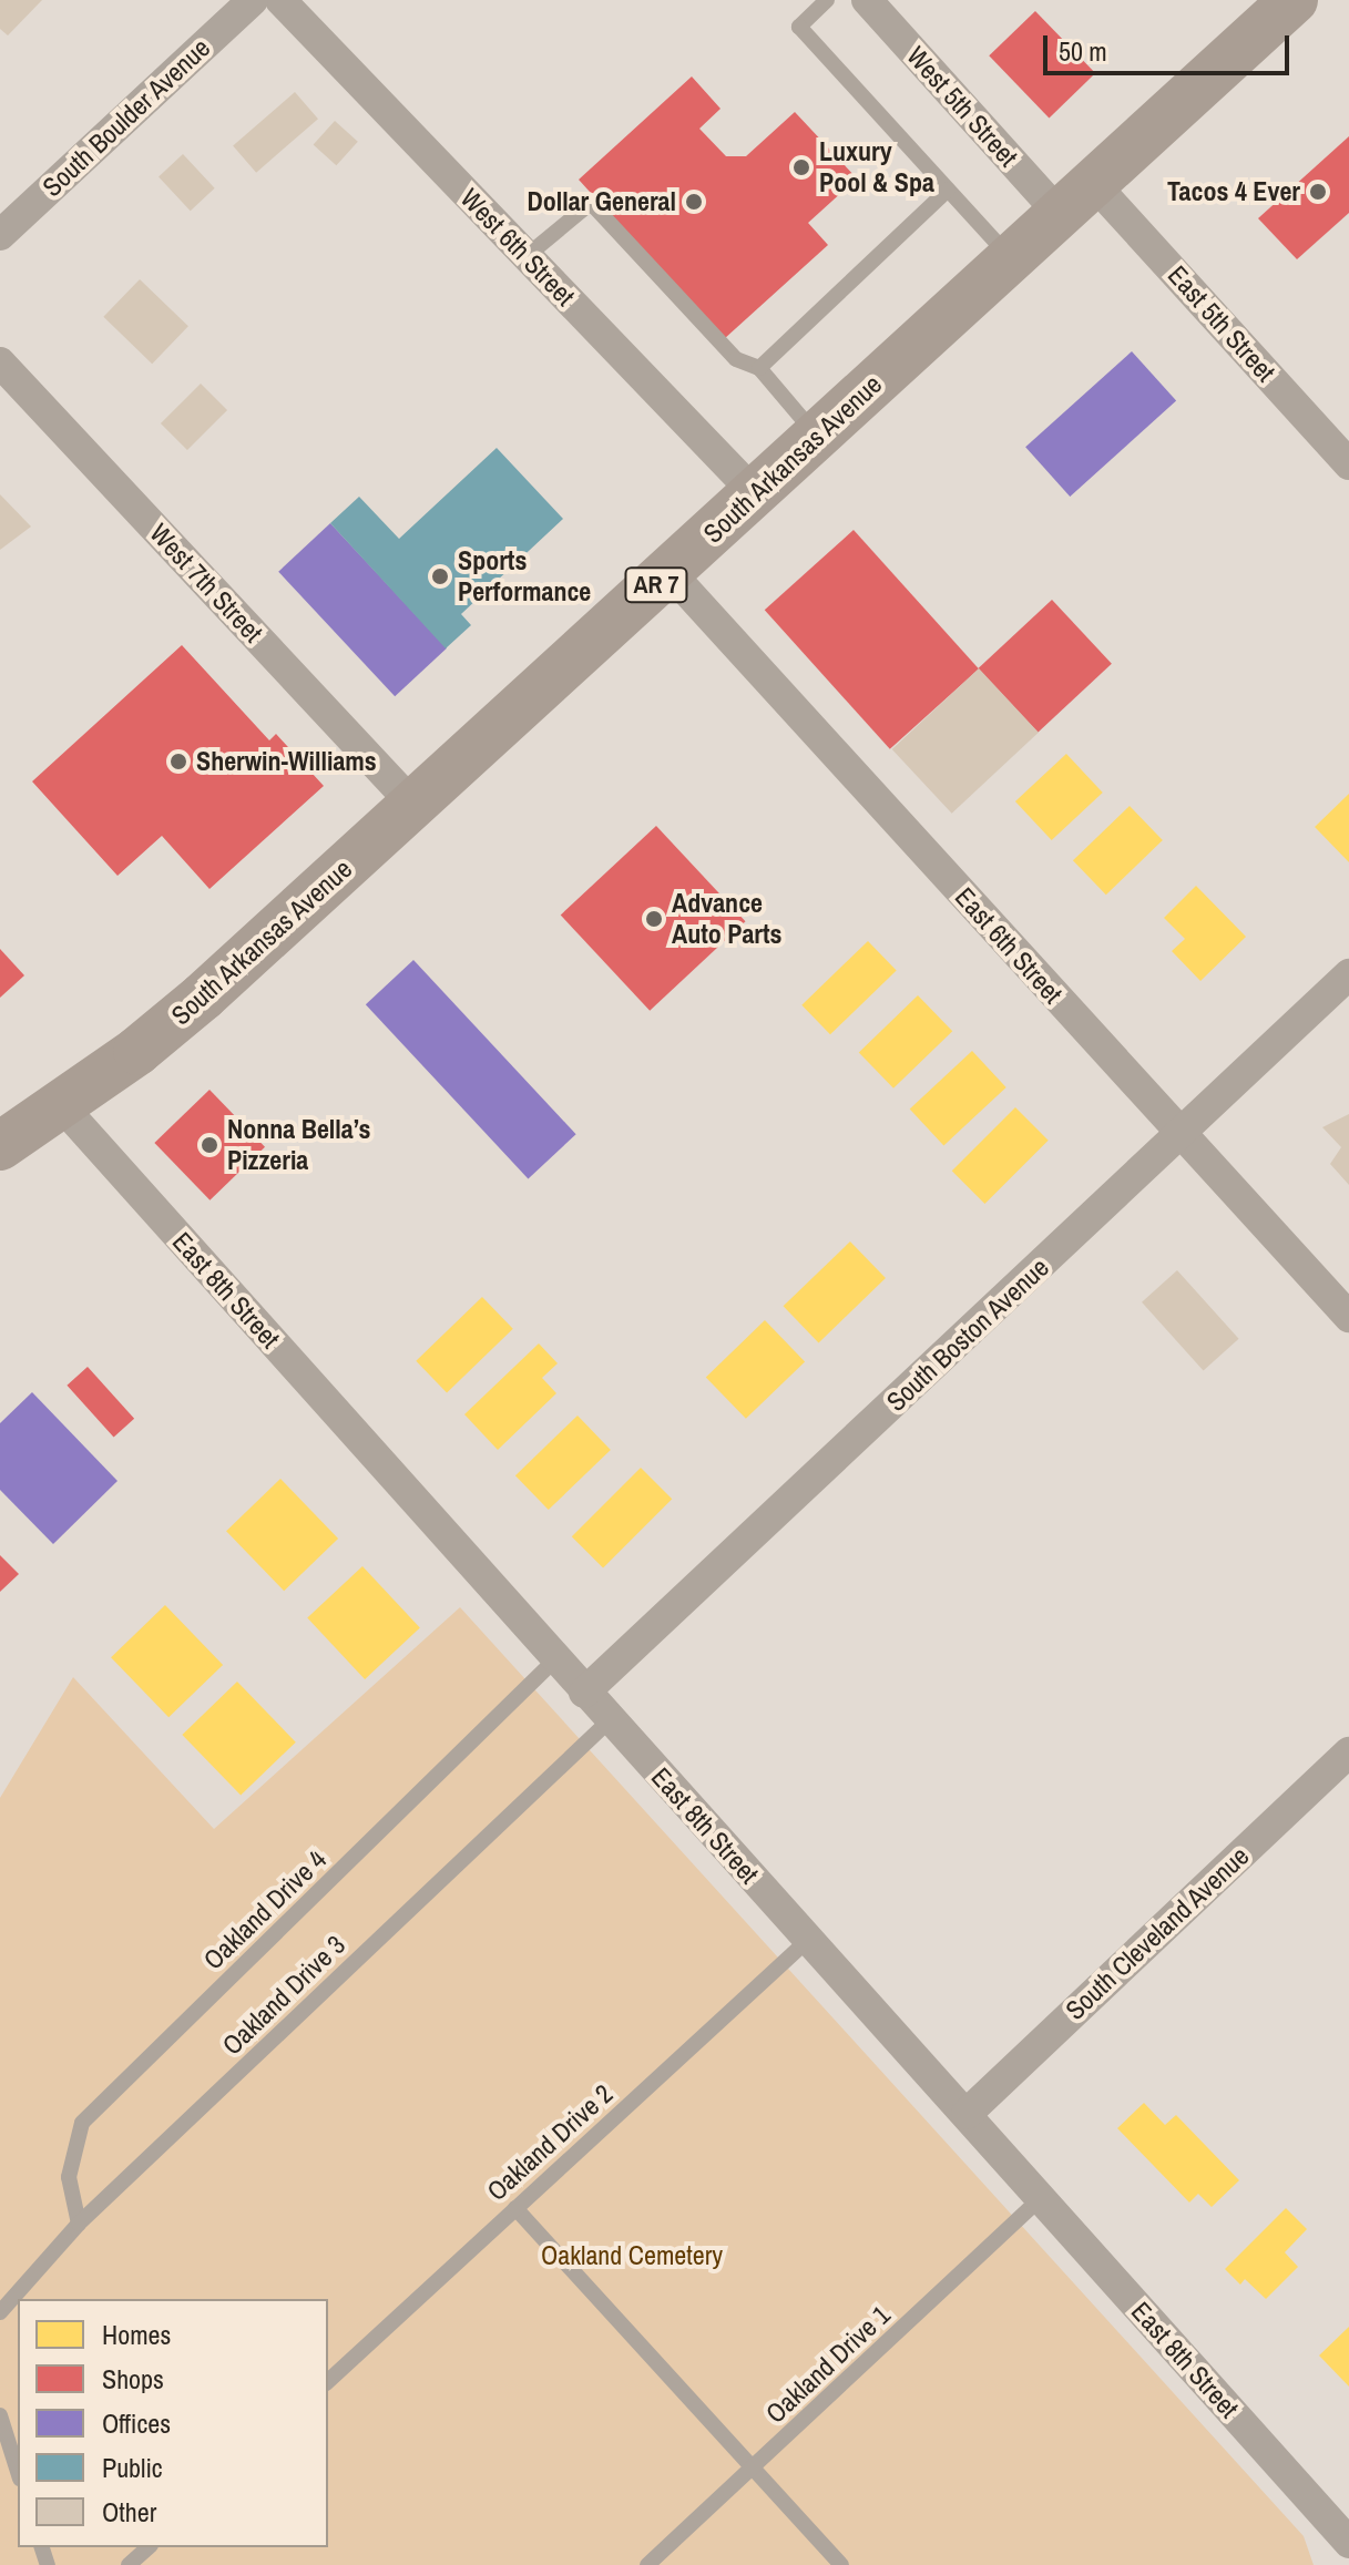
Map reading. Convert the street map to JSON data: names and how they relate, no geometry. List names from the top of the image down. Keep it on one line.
{"streets":{"highway":["South Arkansas Avenue","AR 7"],"street":["West 5th Street","South Boulder Avenue","West 6th Street","East 5th Street","West 7th Street","East 6th Street","East 8th Street","South Boston Avenue","South Cleveland Avenue"],"lane":["Oakland Drive 4","Oakland Drive 3","Oakland Drive 2","Oakland Drive 1"]},"crossings":[["West 5th Street","East 5th Street"],["West 5th Street","South Arkansas Avenue"],["West 6th Street","South Arkansas Avenue"],["East 5th Street","South Arkansas Avenue"],["South Arkansas Avenue","West 7th Street"],["South Arkansas Avenue","East 6th Street"],["South Arkansas Avenue","East 8th Street"],["East 6th Street","South Boston Avenue"],["East 8th Street","South Boston Avenue"],["East 8th Street","Oakland Drive 4"],["East 8th Street","South Cleveland Avenue"],["East 8th Street","Oakland Drive 3"],["East 8th Street","Oakland Drive 2"],["East 8th Street","Oakland Drive 1"],["Oakland Drive 4","Oakland Drive 3"]],"parks":["Oakland Cemetery"],"places":["Luxury Pool & Spa","Tacos 4 Ever","Dollar General","Sports Performance","Sherwin-Williams","Advance Auto Parts","Nonna Bella’s Pizzeria"],"legend":["Homes","Shops","Offices","Public","Other"],"scale_bar":"50 m"}
